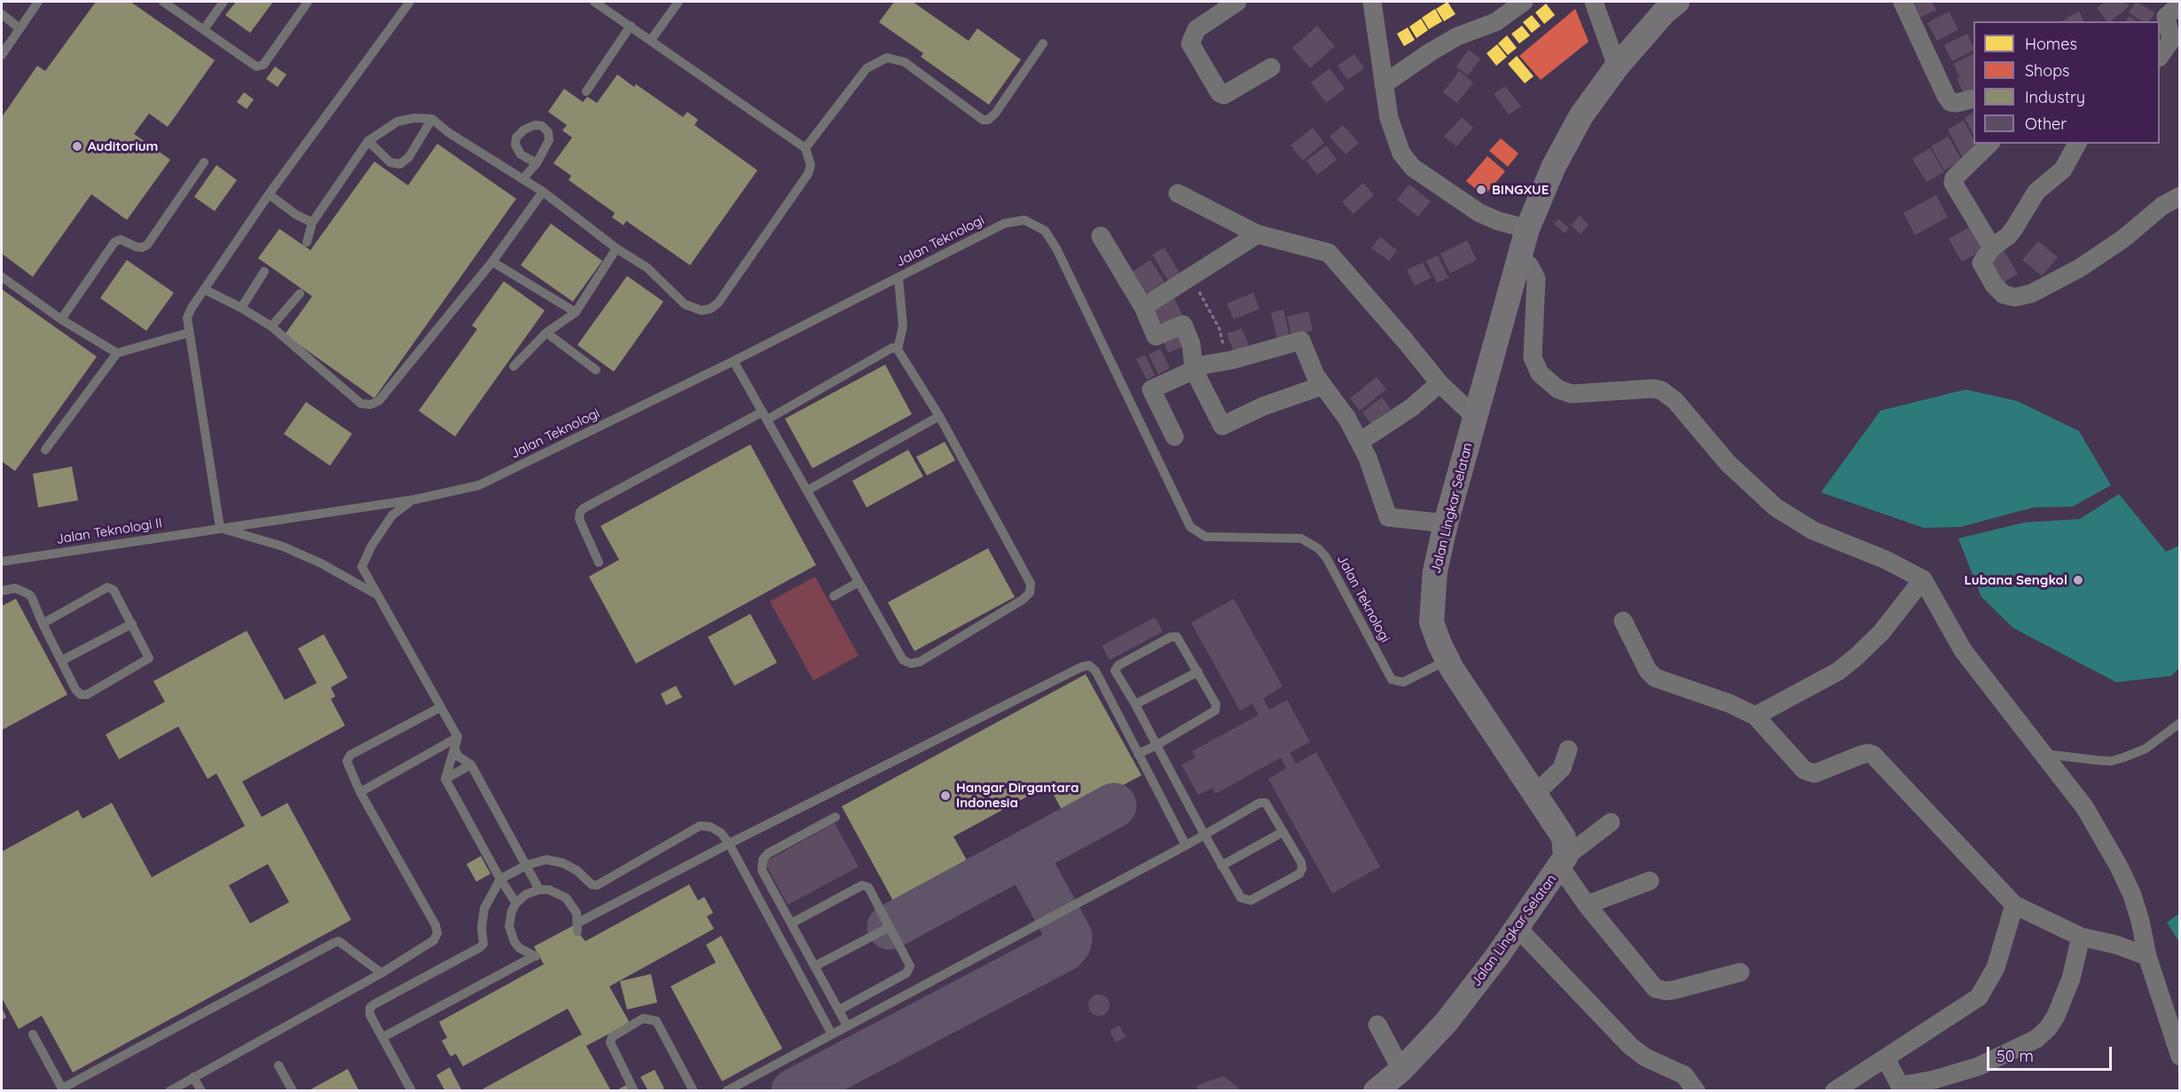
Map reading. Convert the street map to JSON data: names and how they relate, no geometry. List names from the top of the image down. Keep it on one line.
{"streets":{"main road":["Jalan Lingkar Selatan"],"lane":["Jalan Teknologi","Jalan Teknologi II"]},"crossings":[["Jalan Teknologi","Jalan Lingkar Selatan"],["Jalan Teknologi","Jalan Teknologi II"]],"places":["Auditorium","BINGXUE","Lubana Sengkol","Hangar Dirgantara Indonesia"],"legend":["Homes","Shops","Industry","Other"],"scale_bar":"50 m"}
